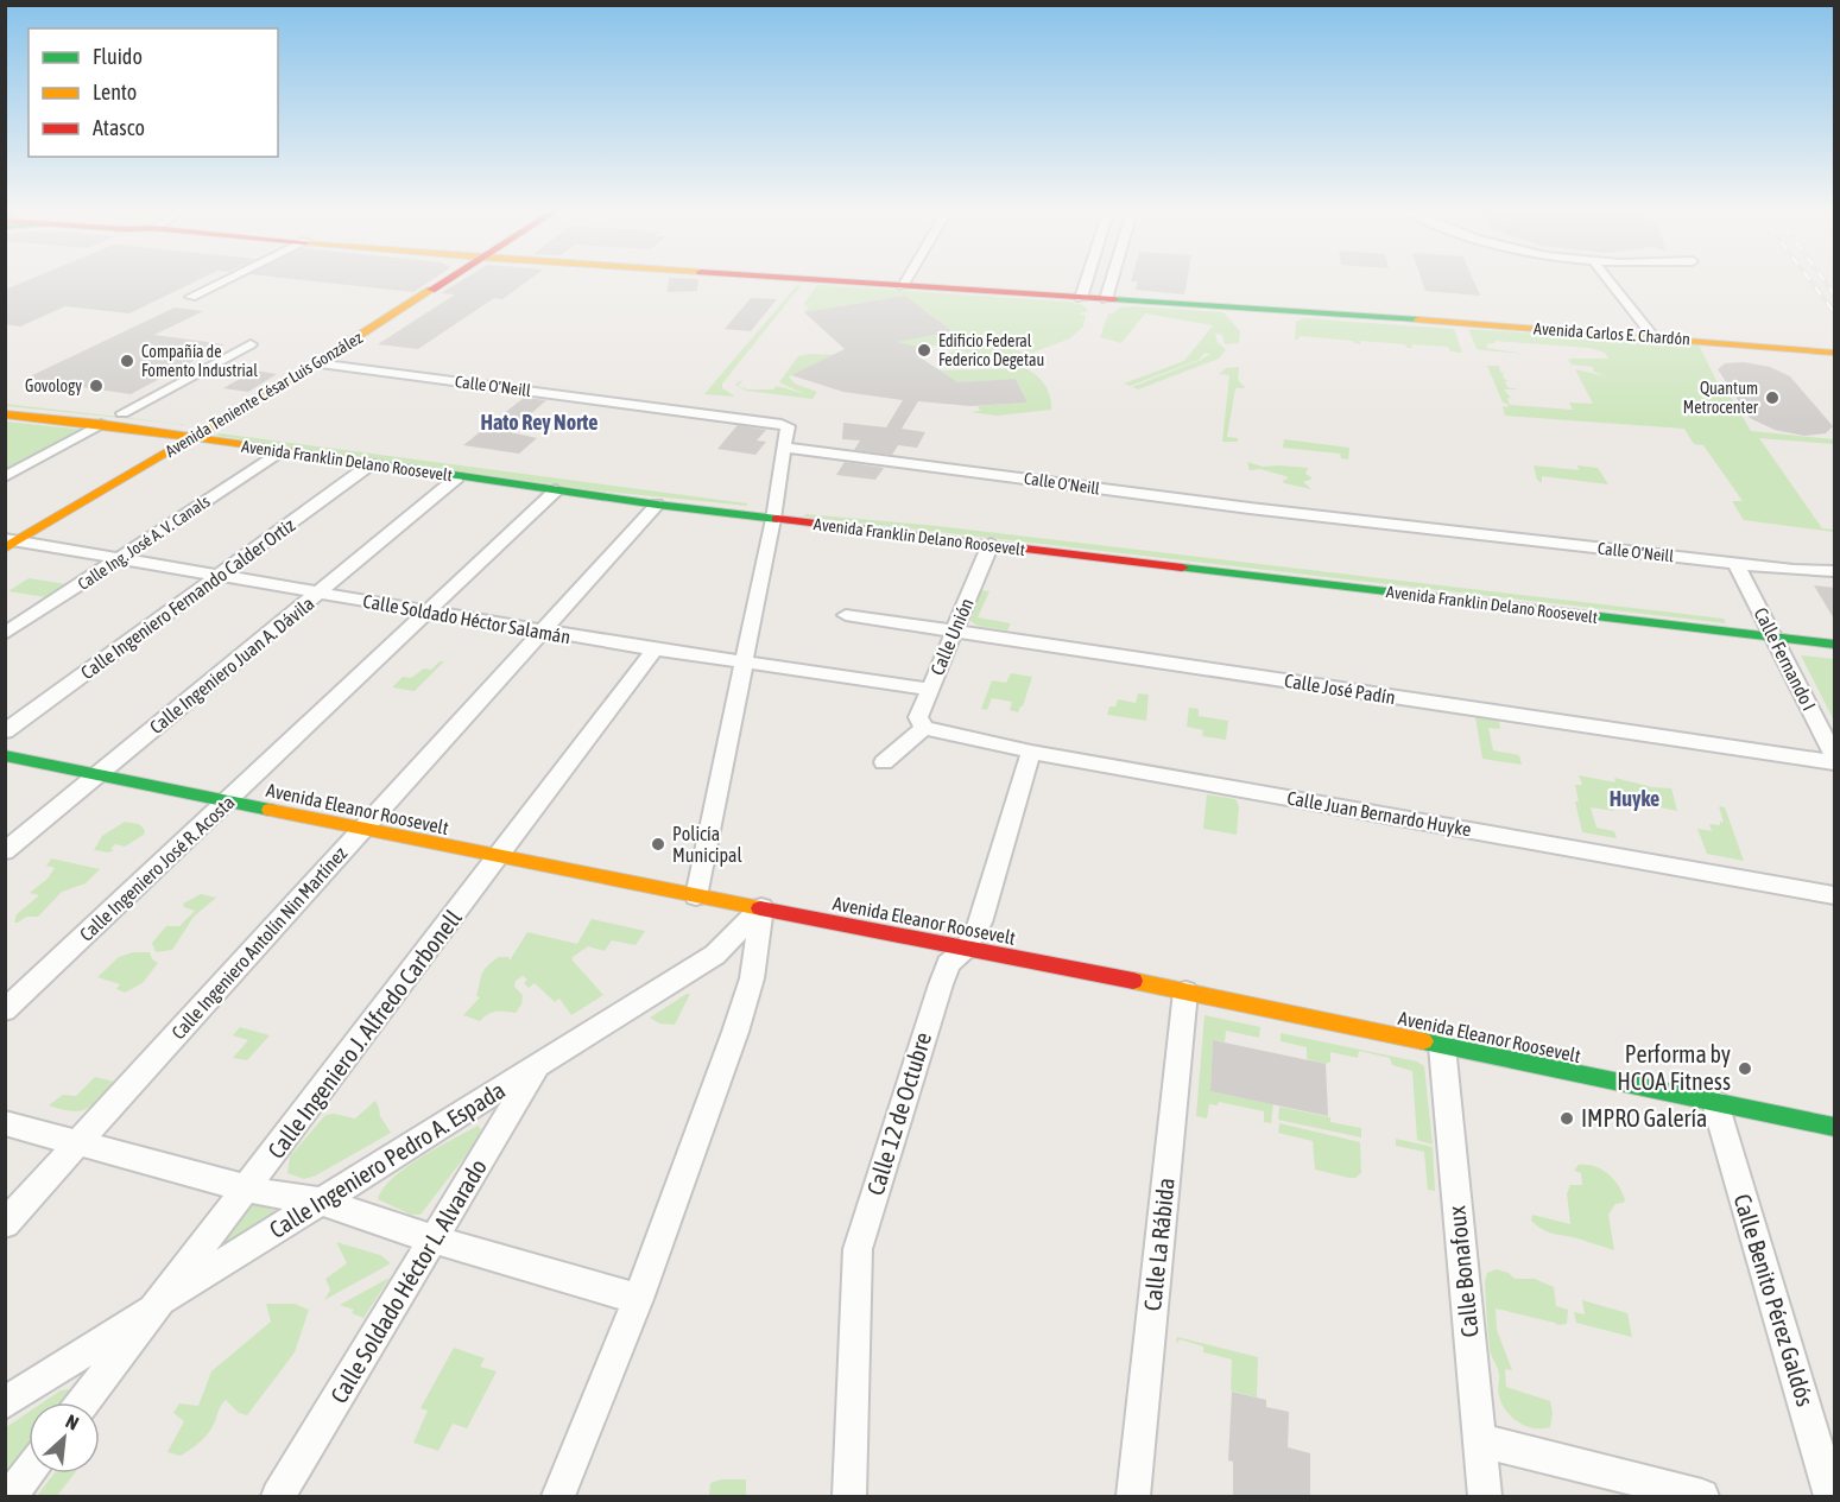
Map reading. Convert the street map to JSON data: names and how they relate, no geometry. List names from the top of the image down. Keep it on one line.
{"streets":{"main road":["Avenida Carlos E. Chardón","Avenida Teniente César Luis González","Avenida Franklin Delano Roosevelt","Avenida Eleanor Roosevelt"],"street":["Calle O'Neill","Calle Ing. José A. V. Canals","Calle Ingeniero Fernando Calder Ortiz","Calle Soldado Héctor Salamán","Calle Unión","Calle Fernando I","Calle Ingeniero Juan A. Dávila","Calle José Padín","Calle Juan Bernardo Huyke","Calle Ingeniero José R. Acosta","Calle Ingeniero Antolín Nin Martínez","Calle Ingeniero J. Alfredo Carbonell","Calle 12 de Octubre","Calle Ingeniero Pedro A. Espada","Calle La Rábida","Calle Bonafoux","Calle Soldado Héctor L. Alvarado","Calle Benito Pérez Galdós"]},"crossings":[["Calle O'Neill","Avenida Teniente César Luis González"],["Calle O'Neill","Calle Fernando I"],["Avenida Teniente César Luis González","Avenida Franklin Delano Roosevelt"],["Avenida Teniente César Luis González","Calle Soldado Héctor Salamán"],["Avenida Franklin Delano Roosevelt","Calle Ing. José A. V. Canals"],["Avenida Franklin Delano Roosevelt","Calle Ingeniero Fernando Calder Ortiz"],["Avenida Franklin Delano Roosevelt","Calle Unión"],["Avenida Franklin Delano Roosevelt","Calle Fernando I"],["Avenida Franklin Delano Roosevelt","Calle Ingeniero Juan A. Dávila"],["Avenida Franklin Delano Roosevelt","Calle Ingeniero José R. Acosta"],["Avenida Franklin Delano Roosevelt","Calle Ingeniero Antolín Nin Martínez"],["Calle Ing. José A. V. Canals","Calle Soldado Héctor Salamán"],["Calle Ingeniero Fernando Calder Ortiz","Calle Soldado Héctor Salamán"],["Calle Soldado Héctor Salamán","Calle Unión"],["Calle Soldado Héctor Salamán","Calle Ingeniero Juan A. Dávila"],["Calle Soldado Héctor Salamán","Calle Ingeniero José R. Acosta"],["Calle Soldado Héctor Salamán","Calle Ingeniero Antolín Nin Martínez"],["Calle Soldado Héctor Salamán","Calle Ingeniero J. Alfredo Carbonell"],["Calle Unión","Calle José Padín"],["Calle Unión","Calle Juan Bernardo Huyke"],["Calle Ingeniero Juan A. Dávila","Avenida Eleanor Roosevelt"],["Avenida Eleanor Roosevelt","Calle Ingeniero José R. Acosta"],["Avenida Eleanor Roosevelt","Calle Ingeniero Antolín Nin Martínez"],["Avenida Eleanor Roosevelt","Calle Ingeniero J. Alfredo Carbonell"],["Avenida Eleanor Roosevelt","Calle 12 de Octubre"],["Avenida Eleanor Roosevelt","Calle Ingeniero Pedro A. Espada"],["Avenida Eleanor Roosevelt","Calle La Rábida"],["Avenida Eleanor Roosevelt","Calle Bonafoux"],["Avenida Eleanor Roosevelt","Calle Benito Pérez Galdós"],["Calle Juan Bernardo Huyke","Calle 12 de Octubre"],["Calle Ingeniero J. Alfredo Carbonell","Calle Ingeniero Pedro A. Espada"],["Calle Ingeniero Pedro A. Espada","Calle Soldado Héctor L. Alvarado"]],"districts":["Hato Rey Norte","Huyke"],"places":["Edificio Federal Federico Degetau","Compañía de Fomento Industrial","Govology","Quantum Metrocenter","Policía Municipal","Performa by HCOA Fitness","IMPRO Galería"],"legend":["Fluido","Lento","Atasco"],"north":"top right"}
